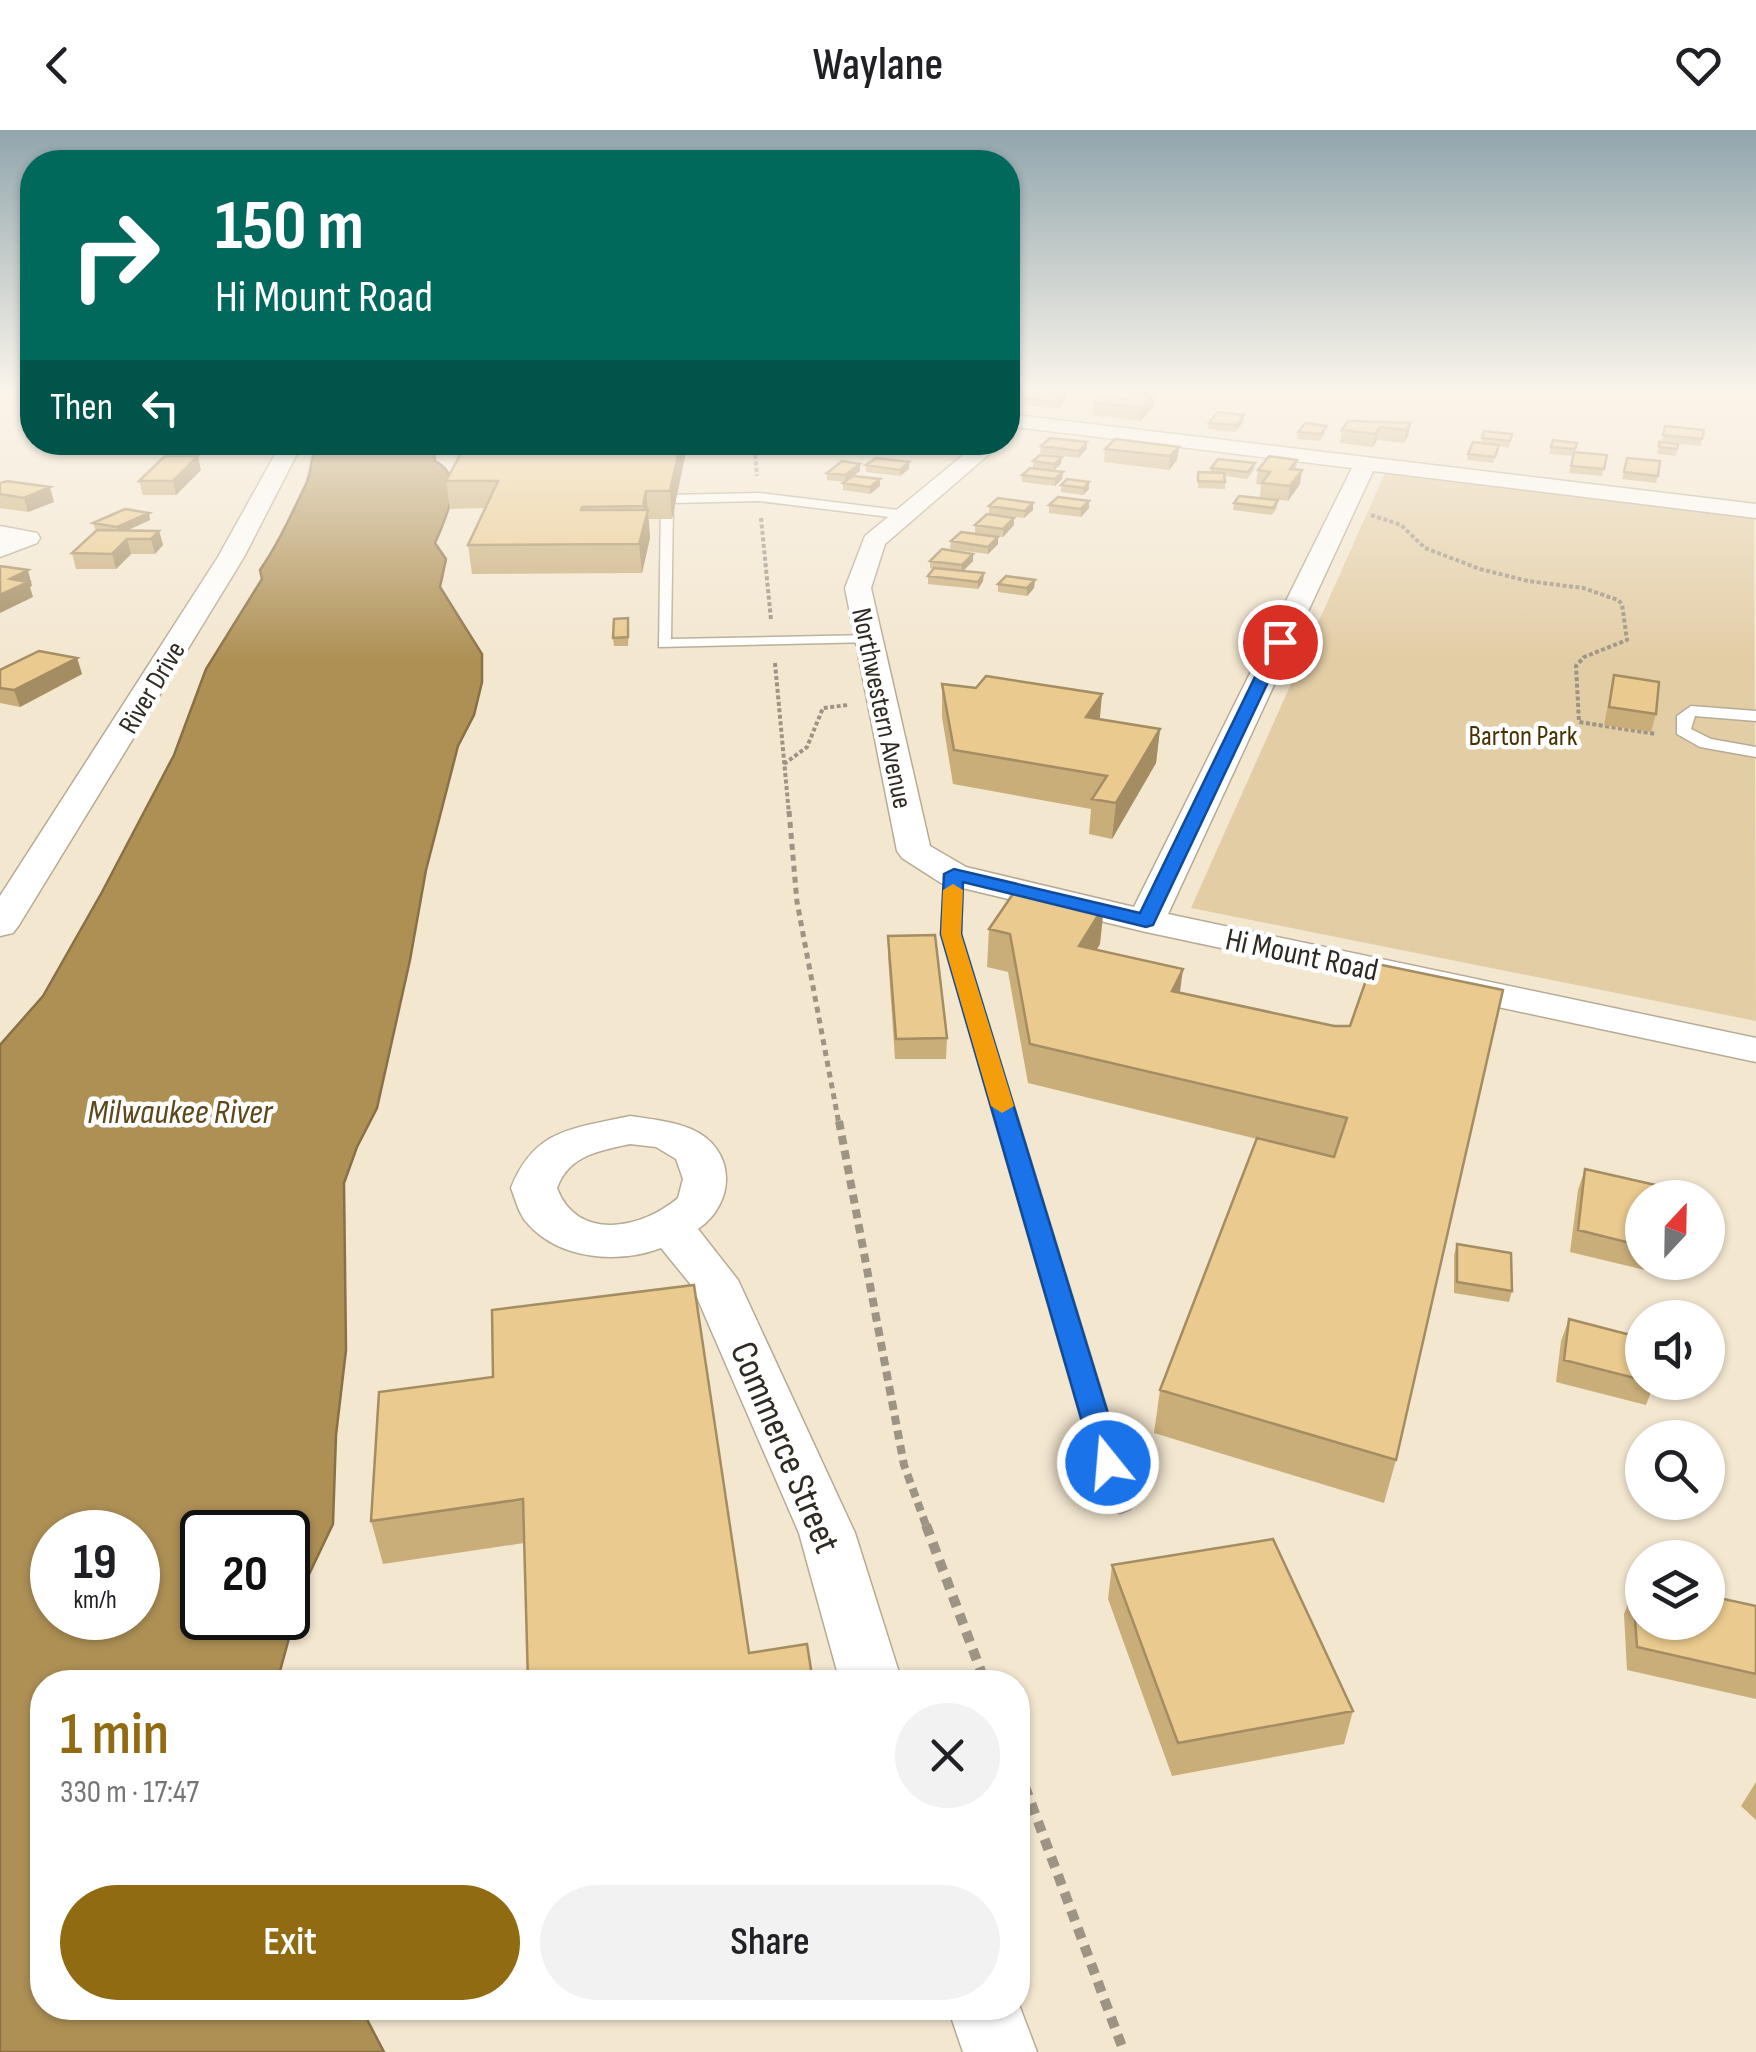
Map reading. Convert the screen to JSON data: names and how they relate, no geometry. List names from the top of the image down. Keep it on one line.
{"streets":{"street":["River Drive","Northwestern Avenue","Hi Mount Road","Commerce Street"]},"crossings":[["Northwestern Avenue","Hi Mount Road"]],"water":["Milwaukee River"],"parks":["Barton Park"],"north":"top","page":{"header":"Waylane","turn":["150 m","Hi Mount Road"],"then":"Then","speed":"19 km/h","limit":"20","heading":["1 min","330 m · 17:47"],"buttons":["Exit","Share"]}}
